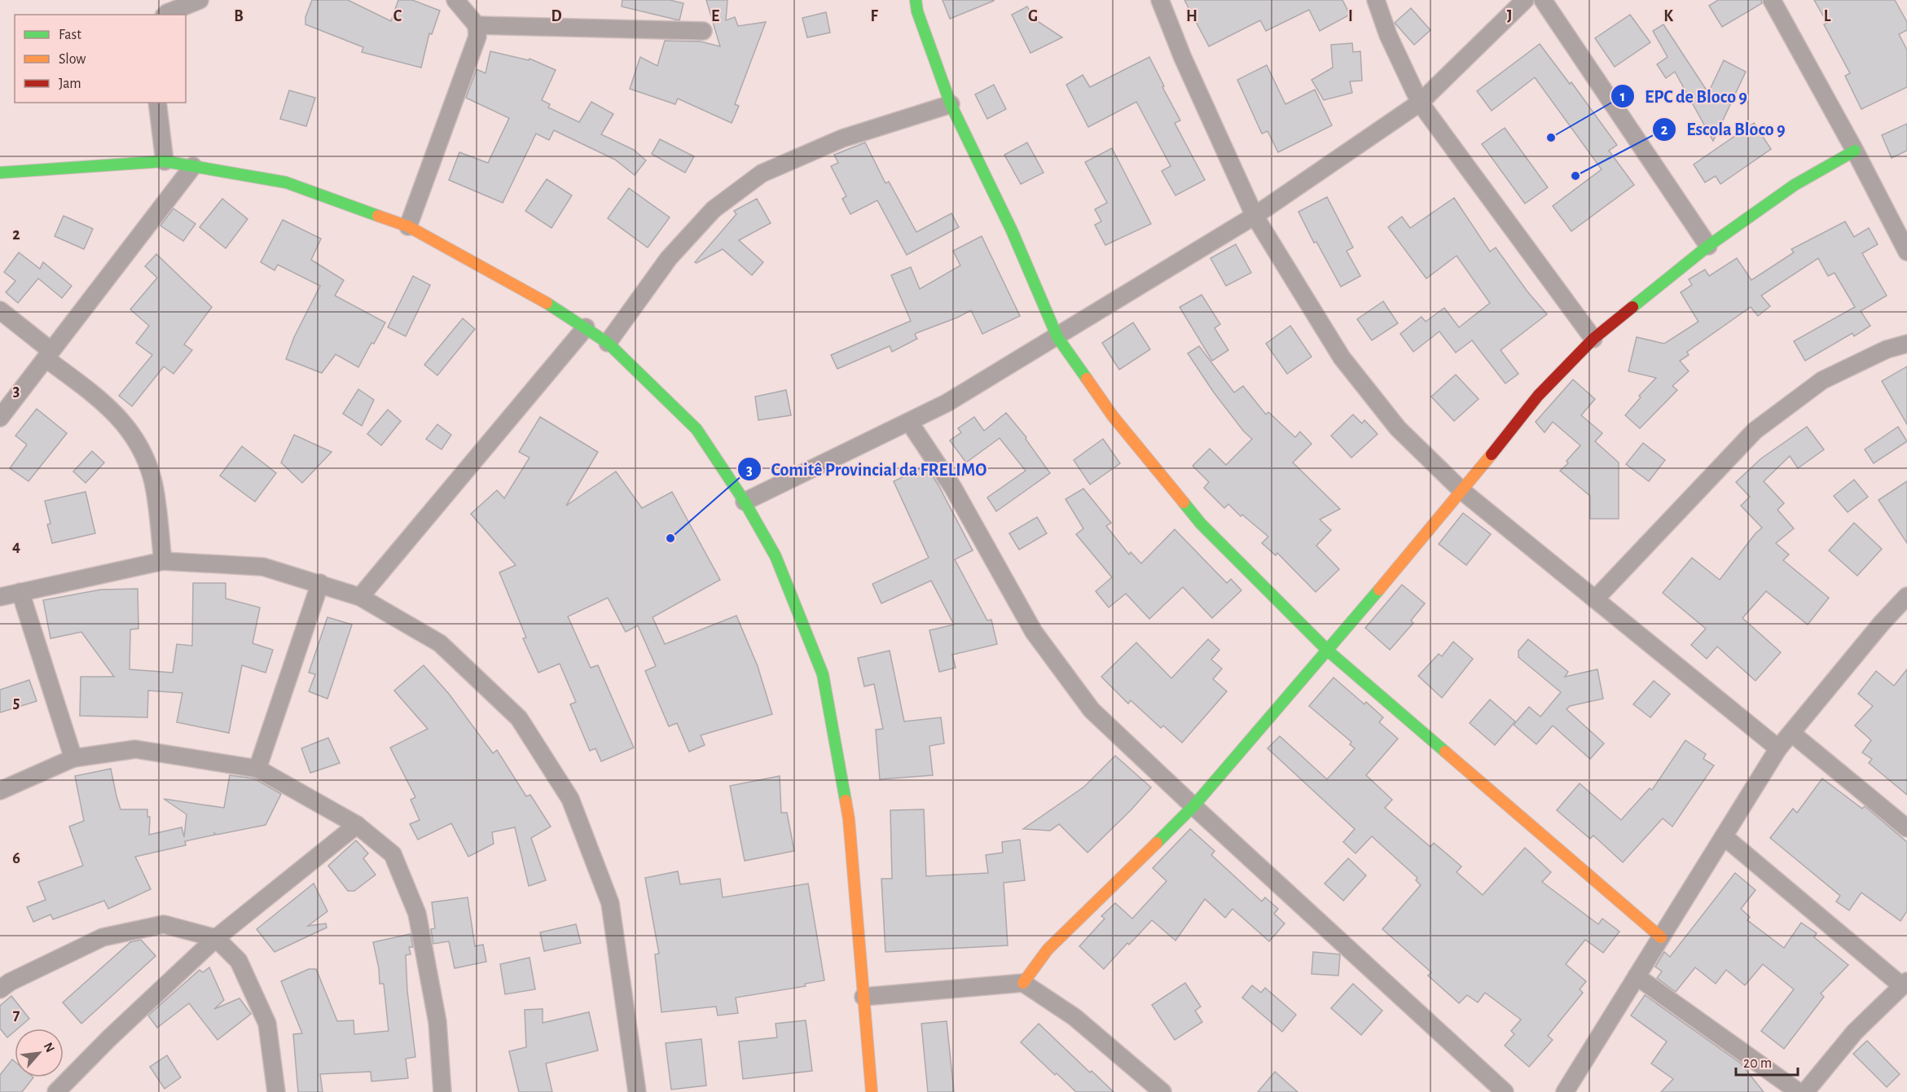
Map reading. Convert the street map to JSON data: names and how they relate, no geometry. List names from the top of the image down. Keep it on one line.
{"places":["EPC de Bloco 9","Escola Bloco 9","Comitê Provincial da FRELIMO"],"legend":["Fast","Slow","Jam"],"scale_bar":"20 m","north":"top right","grid":{"columns":["B","C","D","E","F","G","H","I","J","K","L"],"rows":["2","3","4","5","6","7"]}}
